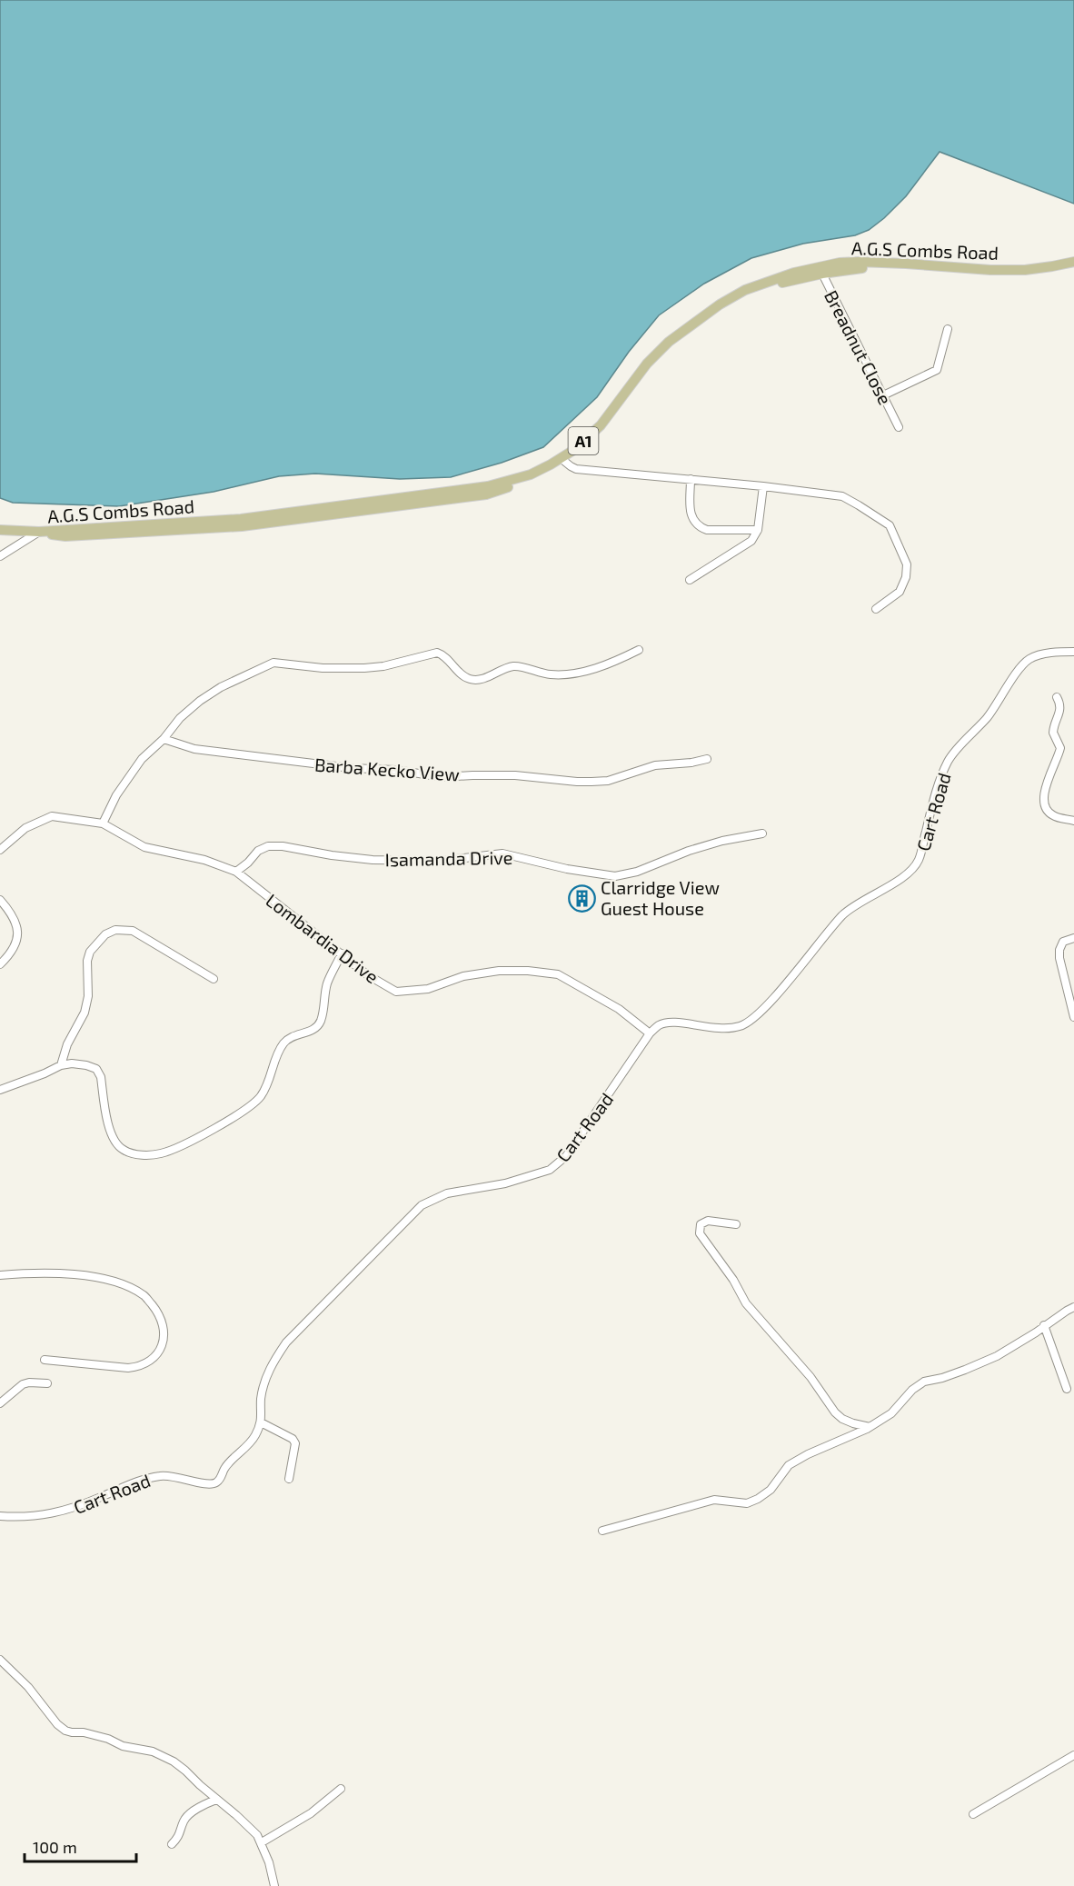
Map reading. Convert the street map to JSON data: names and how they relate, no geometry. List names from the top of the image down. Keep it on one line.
{"streets":{"main road":["A.G.S Combs Road","A1"],"street":["Breadnut Close","Barba Kecko View","Cart Road","Isamanda Drive","Lombardia Drive"]},"crossings":[["A.G.S Combs Road","Breadnut Close"],["A.G.S Combs Road","A1"],["Cart Road","Lombardia Drive"],["Isamanda Drive","Lombardia Drive"]],"places":{"building":["Clarridge View Guest House"]},"scale_bar":"100 m"}
